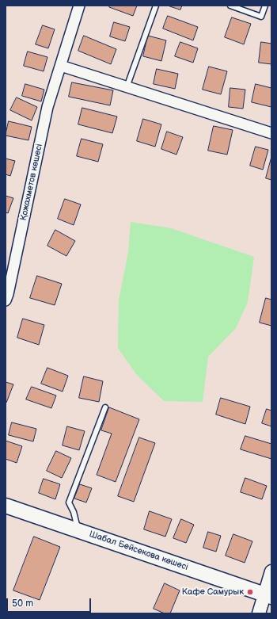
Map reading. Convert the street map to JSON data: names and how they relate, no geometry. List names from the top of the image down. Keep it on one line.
{"streets":{"main road":["Шабал Бейсекова көшесі"],"street":["Қожахметов көшесі"]},"places":["Кафе Самурык"],"scale_bar":"50 m"}
